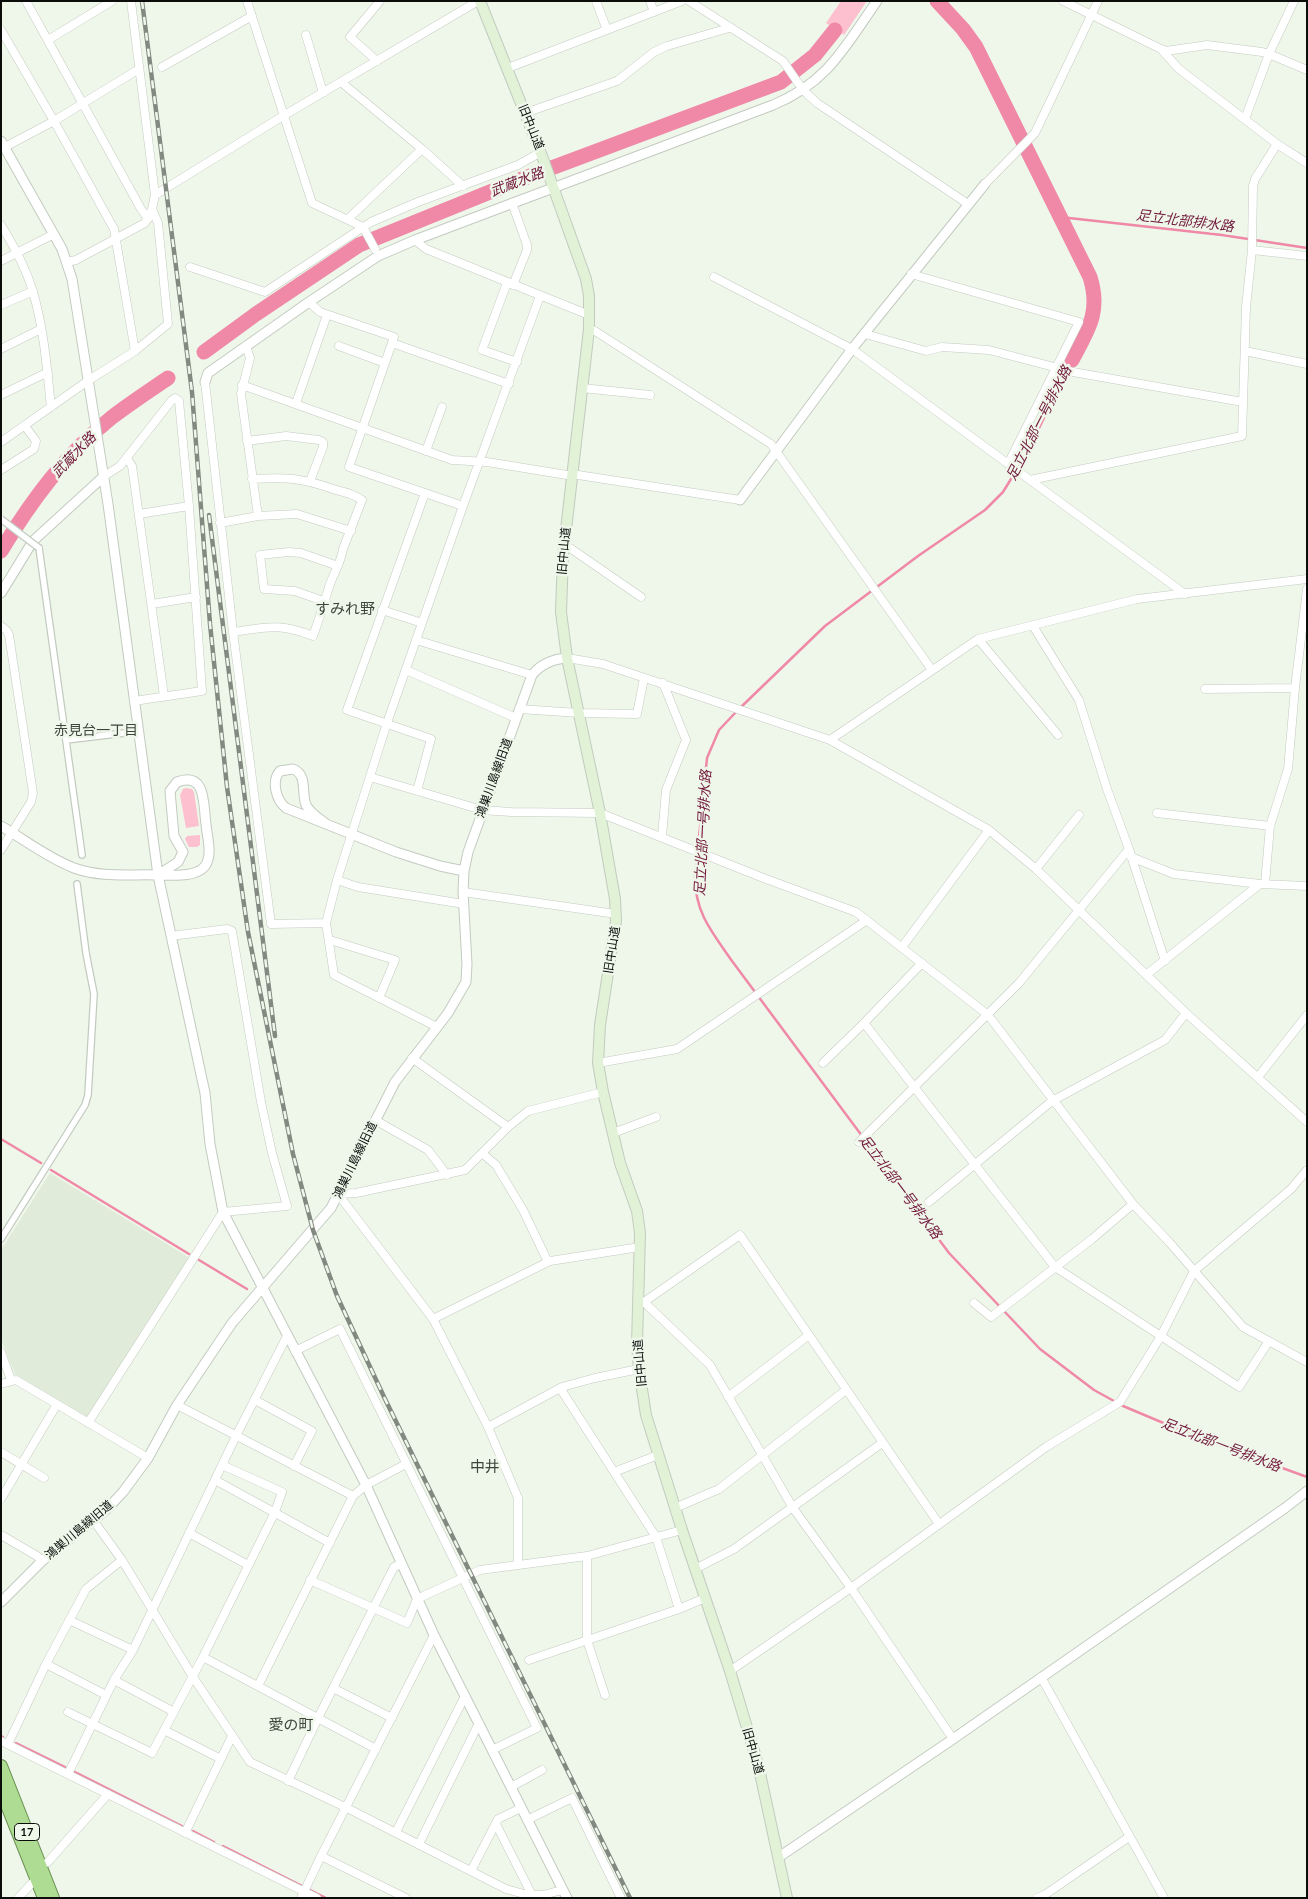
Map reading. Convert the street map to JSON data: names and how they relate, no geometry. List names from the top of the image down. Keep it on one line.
{"streets":{"highway":["17"],"main road":["旧中山道"],"street":["鴻巣川島線旧道"]},"districts":["すみれ野","赤見台一丁目","中井","愛の町"],"water":["武蔵水路","足立北部排水路","足立北部一号排水路"]}
